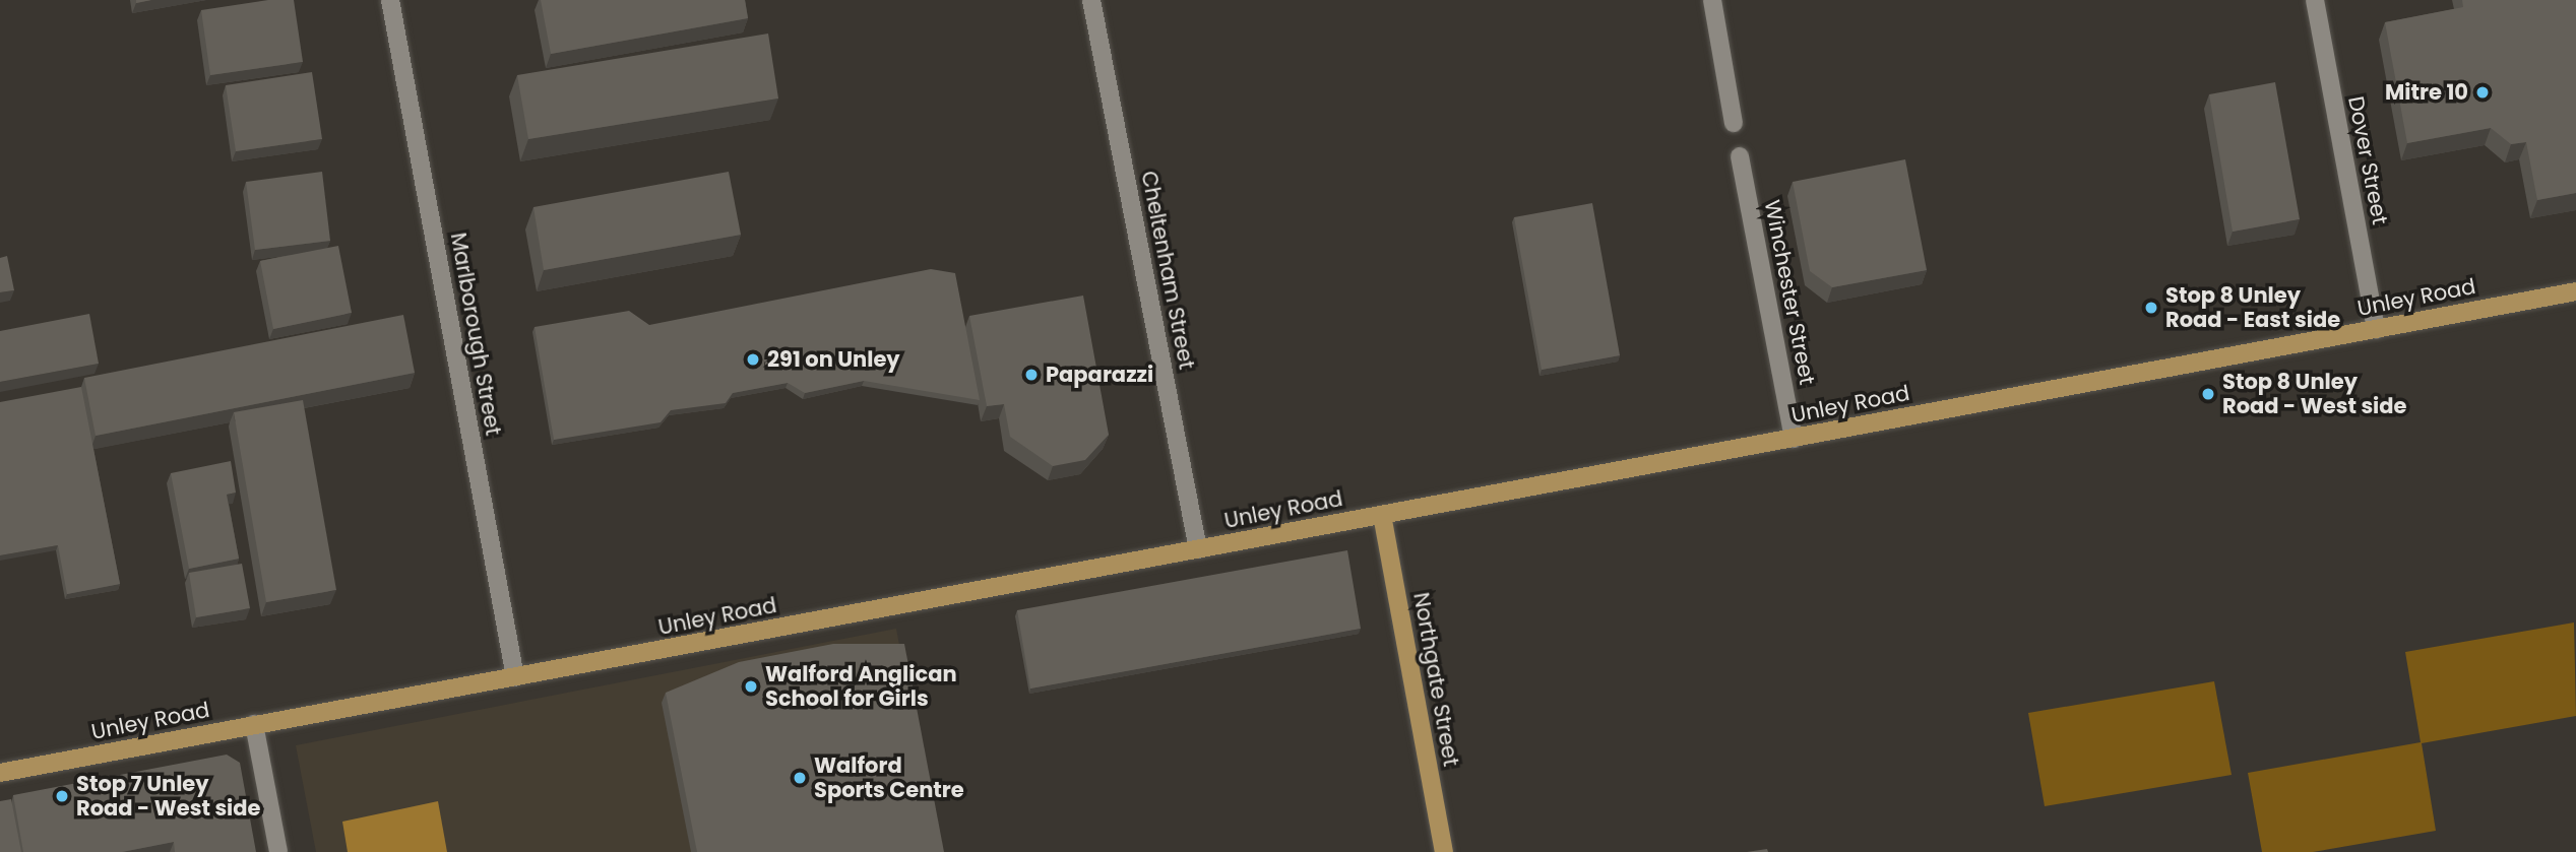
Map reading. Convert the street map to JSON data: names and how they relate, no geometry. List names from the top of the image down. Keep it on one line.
{"streets":{"main road":["Unley Road","Northgate Street"],"street":["Dover Street","Cheltenham Street","Winchester Street","Marlborough Street"]},"crossings":[["Dover Street","Unley Road"],["Cheltenham Street","Unley Road"],["Winchester Street","Unley Road"],["Unley Road","Marlborough Street"],["Unley Road","Northgate Street"]],"places":["Mitre 10","Stop 8 Unley Road - East side","291 on Unley","Paparazzi","Stop 8 Unley Road - West side","Walford Anglican School for Girls","Walford Sports Centre","Stop 7 Unley Road - West side"]}
